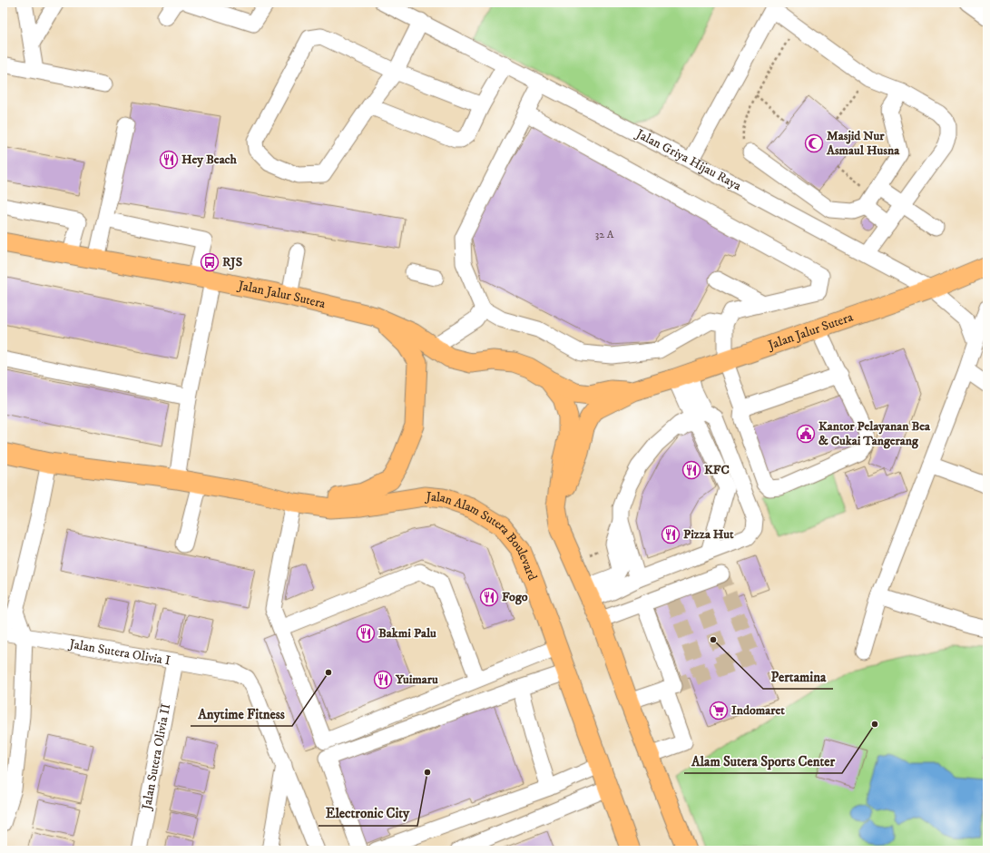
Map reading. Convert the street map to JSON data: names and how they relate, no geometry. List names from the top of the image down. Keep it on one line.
{"streets":{"main road":["Jalan Jalur Sutera","Jalan Alam Sutera Boulevard"],"street":["Jalan Griya Hijau Raya","Jalan Sutera Olivia I","Jalan Sutera Olivia II"]},"crossings":[["Jalan Griya Hijau Raya","Jalan Jalur Sutera"],["Jalan Sutera Olivia I","Jalan Sutera Olivia II"]],"places":{"mosque":["Masjid Nur Asmaul Husna"],"restaurant":["Hey Beach","KFC","Pizza Hut","Fogo","Bakmi Palu","Yuimaru"],"bus stop":["RJS"],"public building":["Kantor Pelayanan Bea & Cukai Tangerang"],"other":["Pertamina","Anytime Fitness","Alam Sutera Sports Center","Electronic City"],"supermarket":["Indomaret"]},"house_numbers":["32 A"]}
